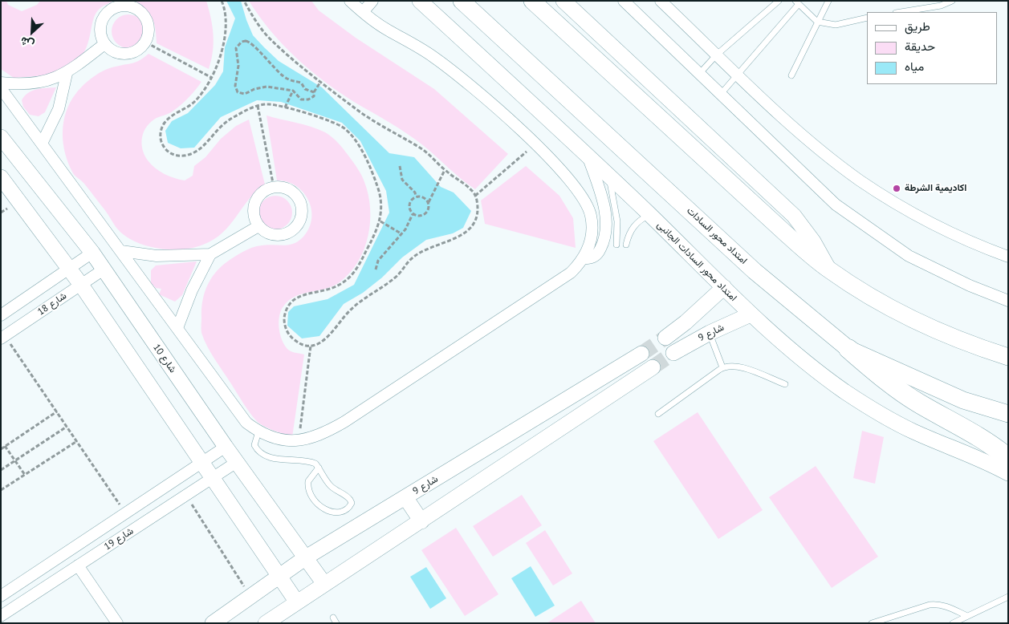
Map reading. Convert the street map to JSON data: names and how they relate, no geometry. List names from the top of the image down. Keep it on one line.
{"streets":{"main road":["امتداد محور السادات"],"street":["امتداد محور السادات الجانبى","شارع 18","شارع 9","شارع 10","شارع 19"]},"crossings":[["امتداد محور السادات الجانبى","شارع 9"],["شارع 18","شارع 10"],["شارع 9","شارع 10"],["شارع 10","شارع 19"]],"places":["اكاديمية الشرطة"],"legend":["طريق","حديقة","مياه"],"north":"bottom left"}
